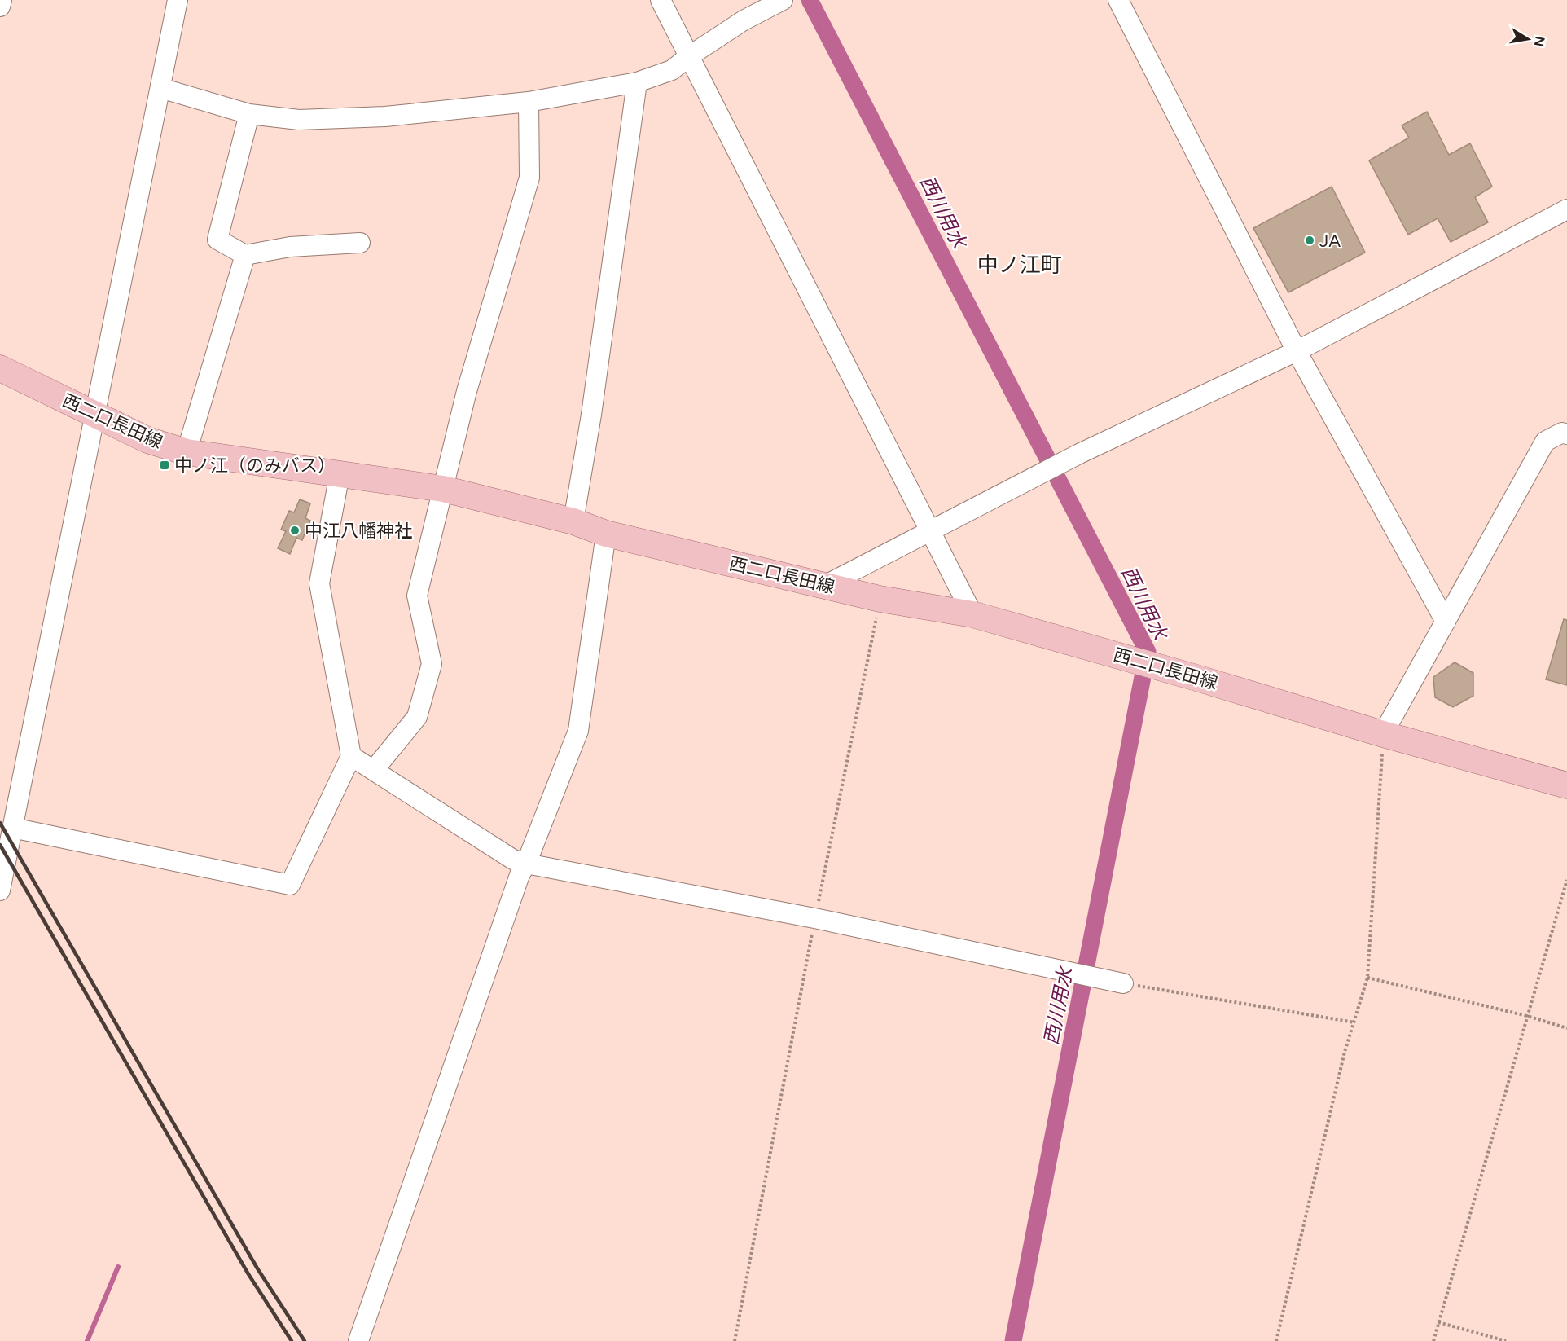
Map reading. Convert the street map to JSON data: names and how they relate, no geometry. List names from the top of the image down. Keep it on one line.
{"streets":{"main road":["西二口長田線"]},"districts":["中ノ江町"],"water":["西川用水"],"places":{"other":["JA","中江八幡神社"],"transit":["中ノ江（のみバス）"]},"north":"right"}
